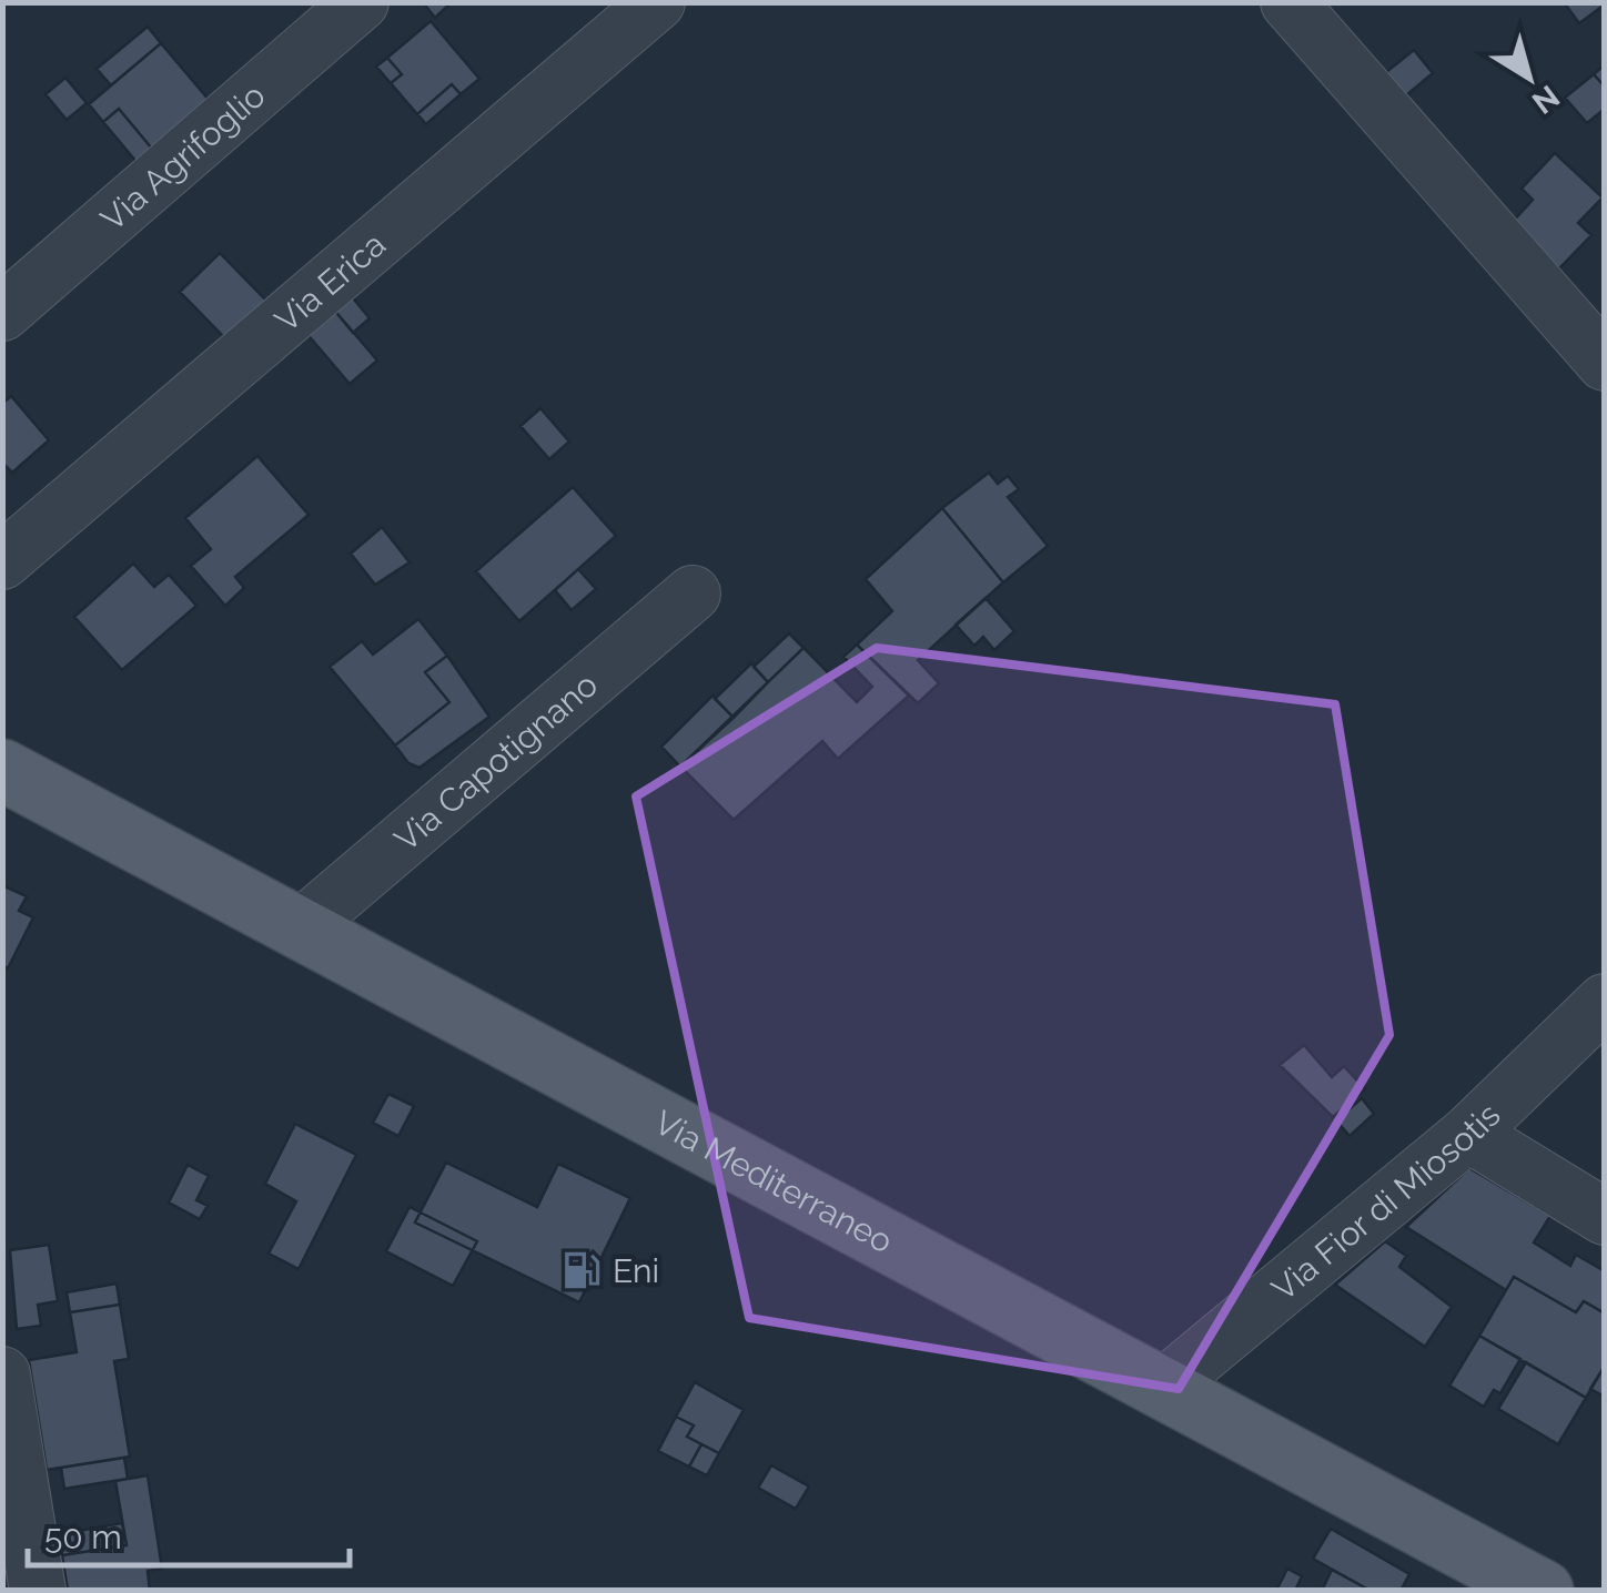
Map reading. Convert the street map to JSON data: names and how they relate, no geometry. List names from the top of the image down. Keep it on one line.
{"streets":{"main road":["Via Mediterraneo"],"street":["Via Agrifoglio","Via Erica","Via Capotignano","Via Fior di Miosotis"]},"crossings":[["Via Capotignano","Via Mediterraneo"],["Via Mediterraneo","Via Fior di Miosotis"]],"places":{"fuel station":["Eni"]},"scale_bar":"50 m","north":"bottom right"}
